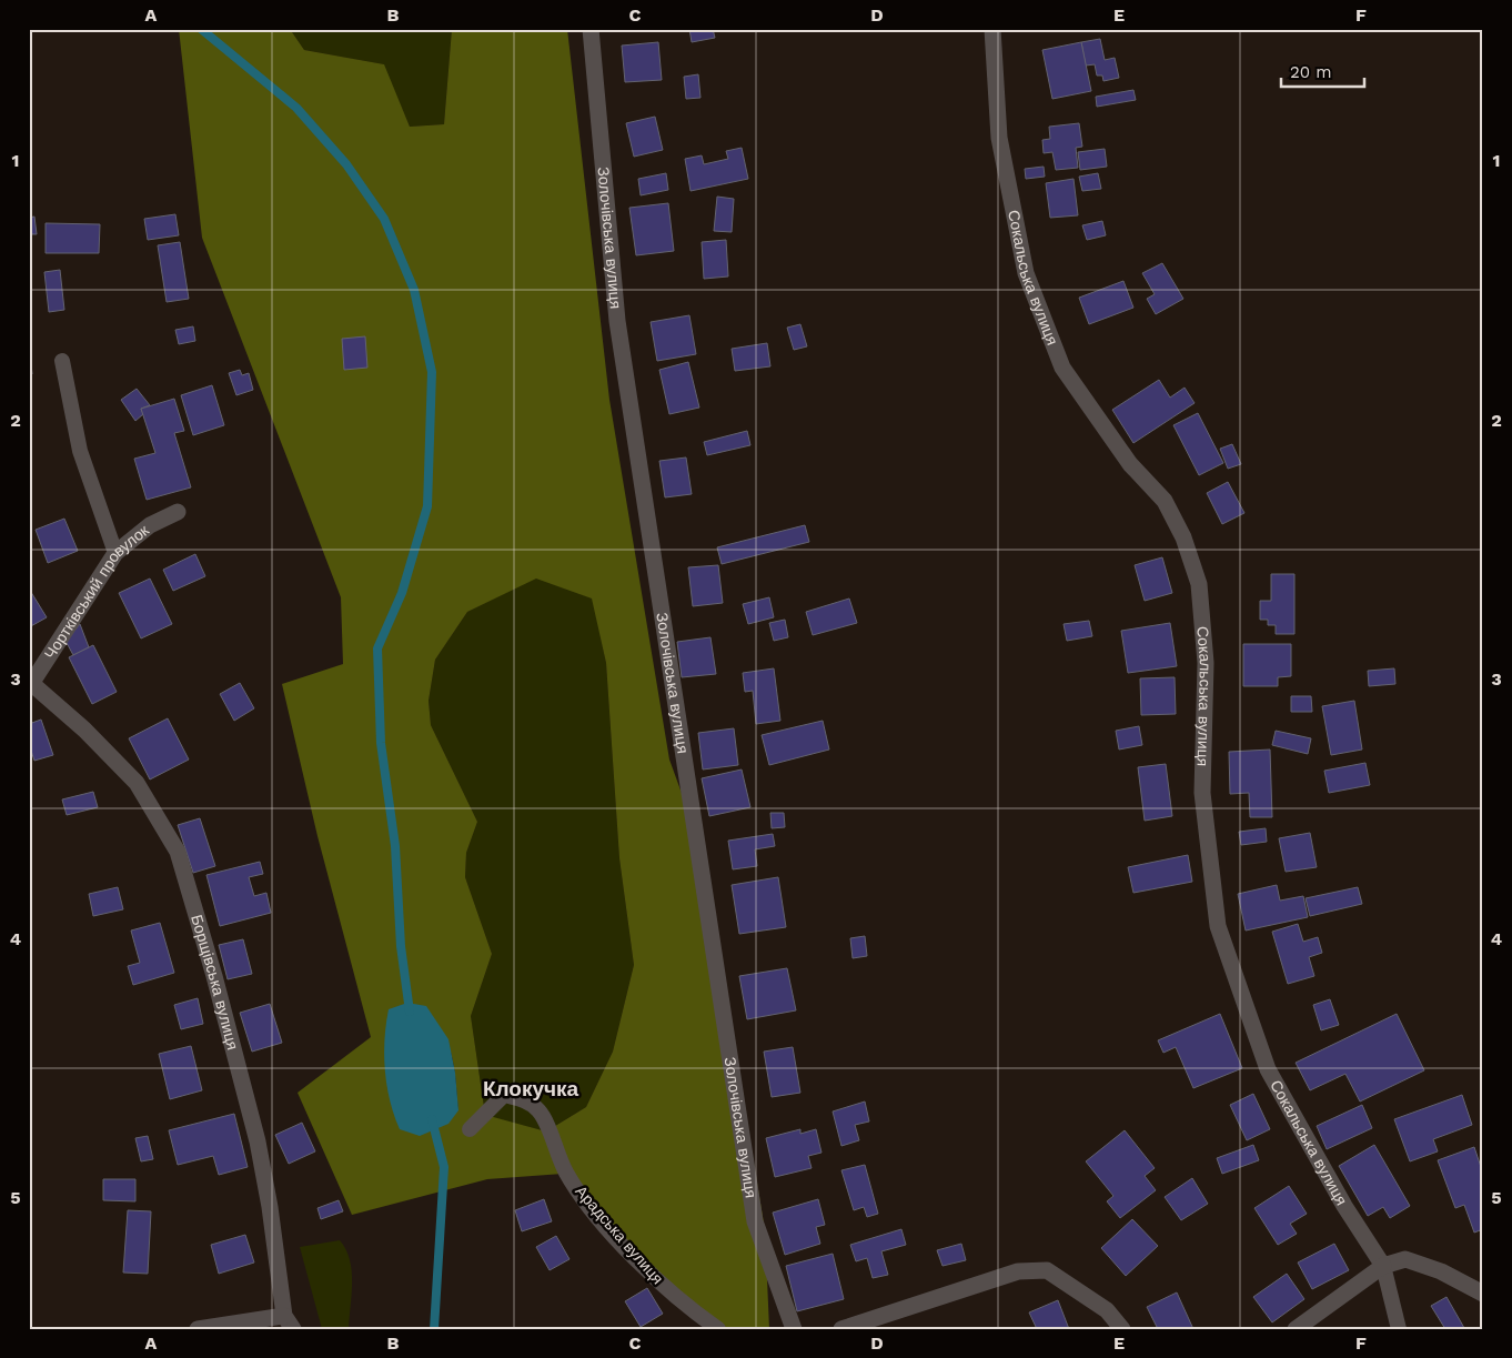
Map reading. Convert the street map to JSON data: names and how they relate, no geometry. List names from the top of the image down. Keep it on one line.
{"streets":{"street":["Золочівська вулиця","Сокальська вулиця","Чортківський провулок","Борщівська вулиця"],"lane":["Арадська вулиця"]},"crossings":[["Чортківський провулок","Борщівська вулиця"]],"districts":["Клокучка"],"scale_bar":"20 m","grid":{"columns":["A","B","C","D","E","F"],"rows":["1","2","3","4","5"]}}
